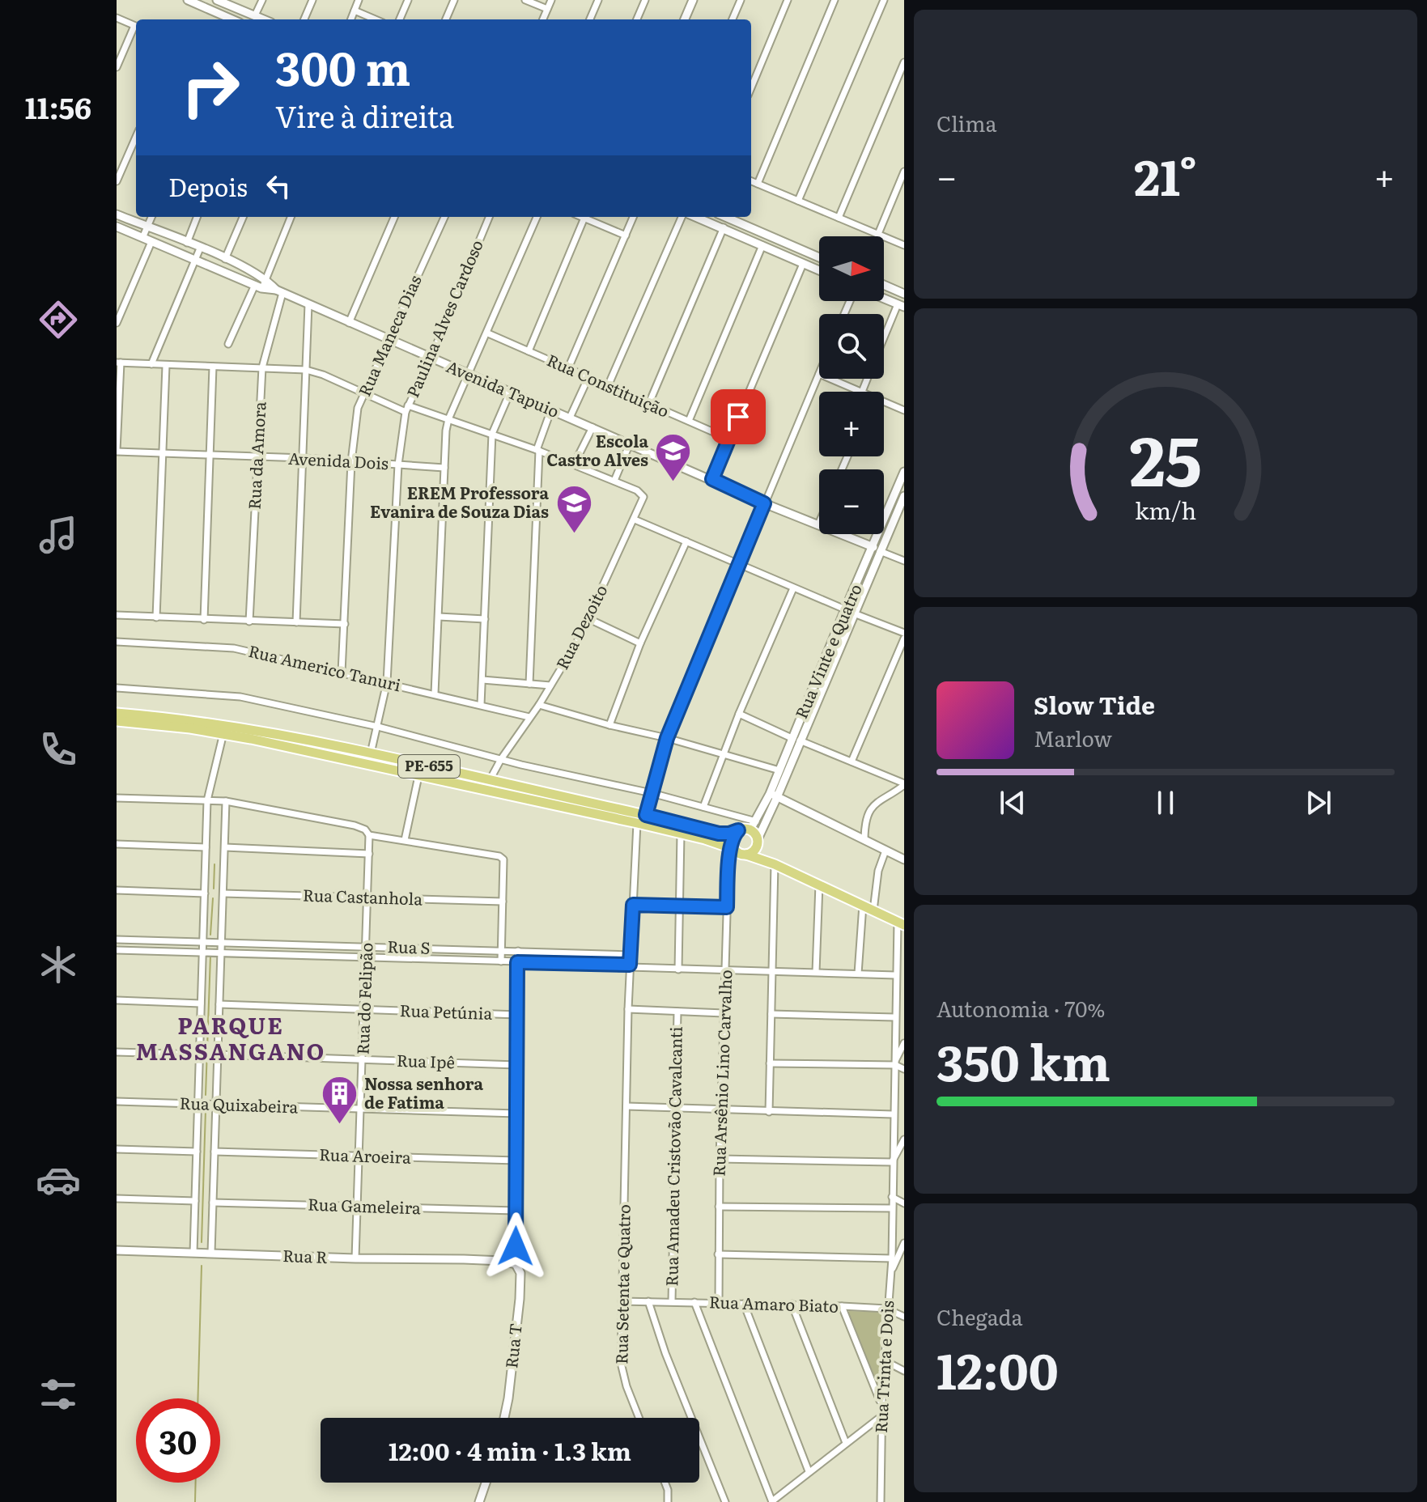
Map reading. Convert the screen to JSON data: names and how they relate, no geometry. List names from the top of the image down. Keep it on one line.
{"streets":{"main road":["PE-655"],"street":["Paulina Alves Cardoso","Rua Maneca Dias","Rua Constituição","Avenida Tapuio","Rua da Amora","Avenida Dois","Rua Dezoito","Rua Vinte e Quatro","Rua Americo Tanuri","Rua Castanhola","Rua S","Rua do Felipão","Rua Petúnia","Rua Ipê","Rua Arsênio Lino Carvalho","Rua Quixabeira","Rua Aroeira","Rua Amadeu Cristovão Cavalcanti","Rua Gameleira","Rua R","Rua Setenta e Quatro","Rua Amaro Biato","Rua T","Rua Trinta e Dois"]},"crossings":[["Paulina Alves Cardoso","Avenida Tapuio"],["Paulina Alves Cardoso","Avenida Dois"],["Paulina Alves Cardoso","Rua Americo Tanuri"],["Paulina Alves Cardoso","PE-655"],["Rua Maneca Dias","Avenida Tapuio"],["Rua Maneca Dias","Avenida Dois"],["Rua Maneca Dias","Rua Americo Tanuri"],["Avenida Tapuio","Rua da Amora"],["Avenida Tapuio","Rua Vinte e Quatro"],["Rua da Amora","Avenida Dois"],["Rua Dezoito","Rua Americo Tanuri"],["Rua Dezoito","PE-655"],["Rua Vinte e Quatro","PE-655"],["Rua Vinte e Quatro","Rua Arsênio Lino Carvalho"],["PE-655","Rua Arsênio Lino Carvalho"],["PE-655","Rua Setenta e Quatro"],["PE-655","Rua Trinta e Dois"],["Rua Castanhola","Rua do Felipão"],["Rua S","Rua do Felipão"],["Rua S","Rua Arsênio Lino Carvalho"],["Rua S","Rua Setenta e Quatro"],["Rua S","Rua T"],["Rua S","Rua Trinta e Dois"],["Rua do Felipão","Rua Petúnia"],["Rua do Felipão","Rua Ipê"],["Rua do Felipão","Rua Quixabeira"],["Rua do Felipão","Rua Aroeira"],["Rua do Felipão","Rua Gameleira"],["Rua do Felipão","Rua R"],["Rua Petúnia","Rua T"],["Rua Ipê","Rua T"],["Rua Arsênio Lino Carvalho","Rua Amaro Biato"],["Rua Quixabeira","Rua T"],["Rua Aroeira","Rua T"],["Rua Amadeu Cristovão Cavalcanti","Rua Amaro Biato"],["Rua Gameleira","Rua T"],["Rua R","Rua T"],["Rua Setenta e Quatro","Rua Amaro Biato"],["Rua Amaro Biato","Rua Trinta e Dois"]],"districts":["PARQUE MASSANGANO"],"places":{"school or university":["Escola Castro Alves","EREM Professora Evanira de Souza Dias"],"building":["Nossa senhora de Fatima"]},"north":"right","page":{"tabs":"11:56","tile":["Clima",["Autonomia · 70%","350 km"],["Chegada","12:00"]],"turn":["300 m","Vire à direita"],"heat":["−","21°","+"],"then":"Depois","map_buttons":["+","−"],"song":["Slow Tide","Marlow"],"limit":"30","trip":"12:00 · 4 min · 1.3 km","gauge":["25","km/h"]}}
